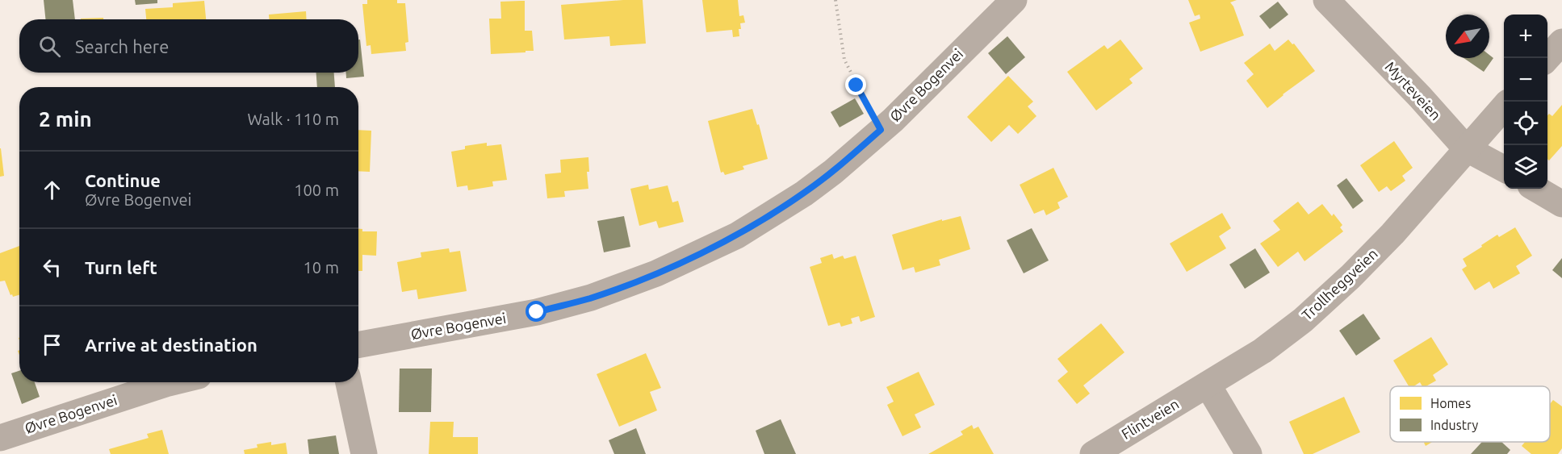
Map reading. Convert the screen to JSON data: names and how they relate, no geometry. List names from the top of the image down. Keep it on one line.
{"streets":{"street":["Øvre Bogenvei","Myrteveien","Trollheggveien","Flintveien"]},"crossings":[["Myrteveien","Trollheggveien"],["Trollheggveien","Flintveien"]],"legend":["Homes","Industry"],"north":"bottom left","page":{"map_buttons":["+","−"],"search":"Search here","heading":["2 min","Walk · 110 m"],"list":[["Continue","Øvre Bogenvei","100 m"],["Turn left","10 m"],"Arrive at destination"]}}
